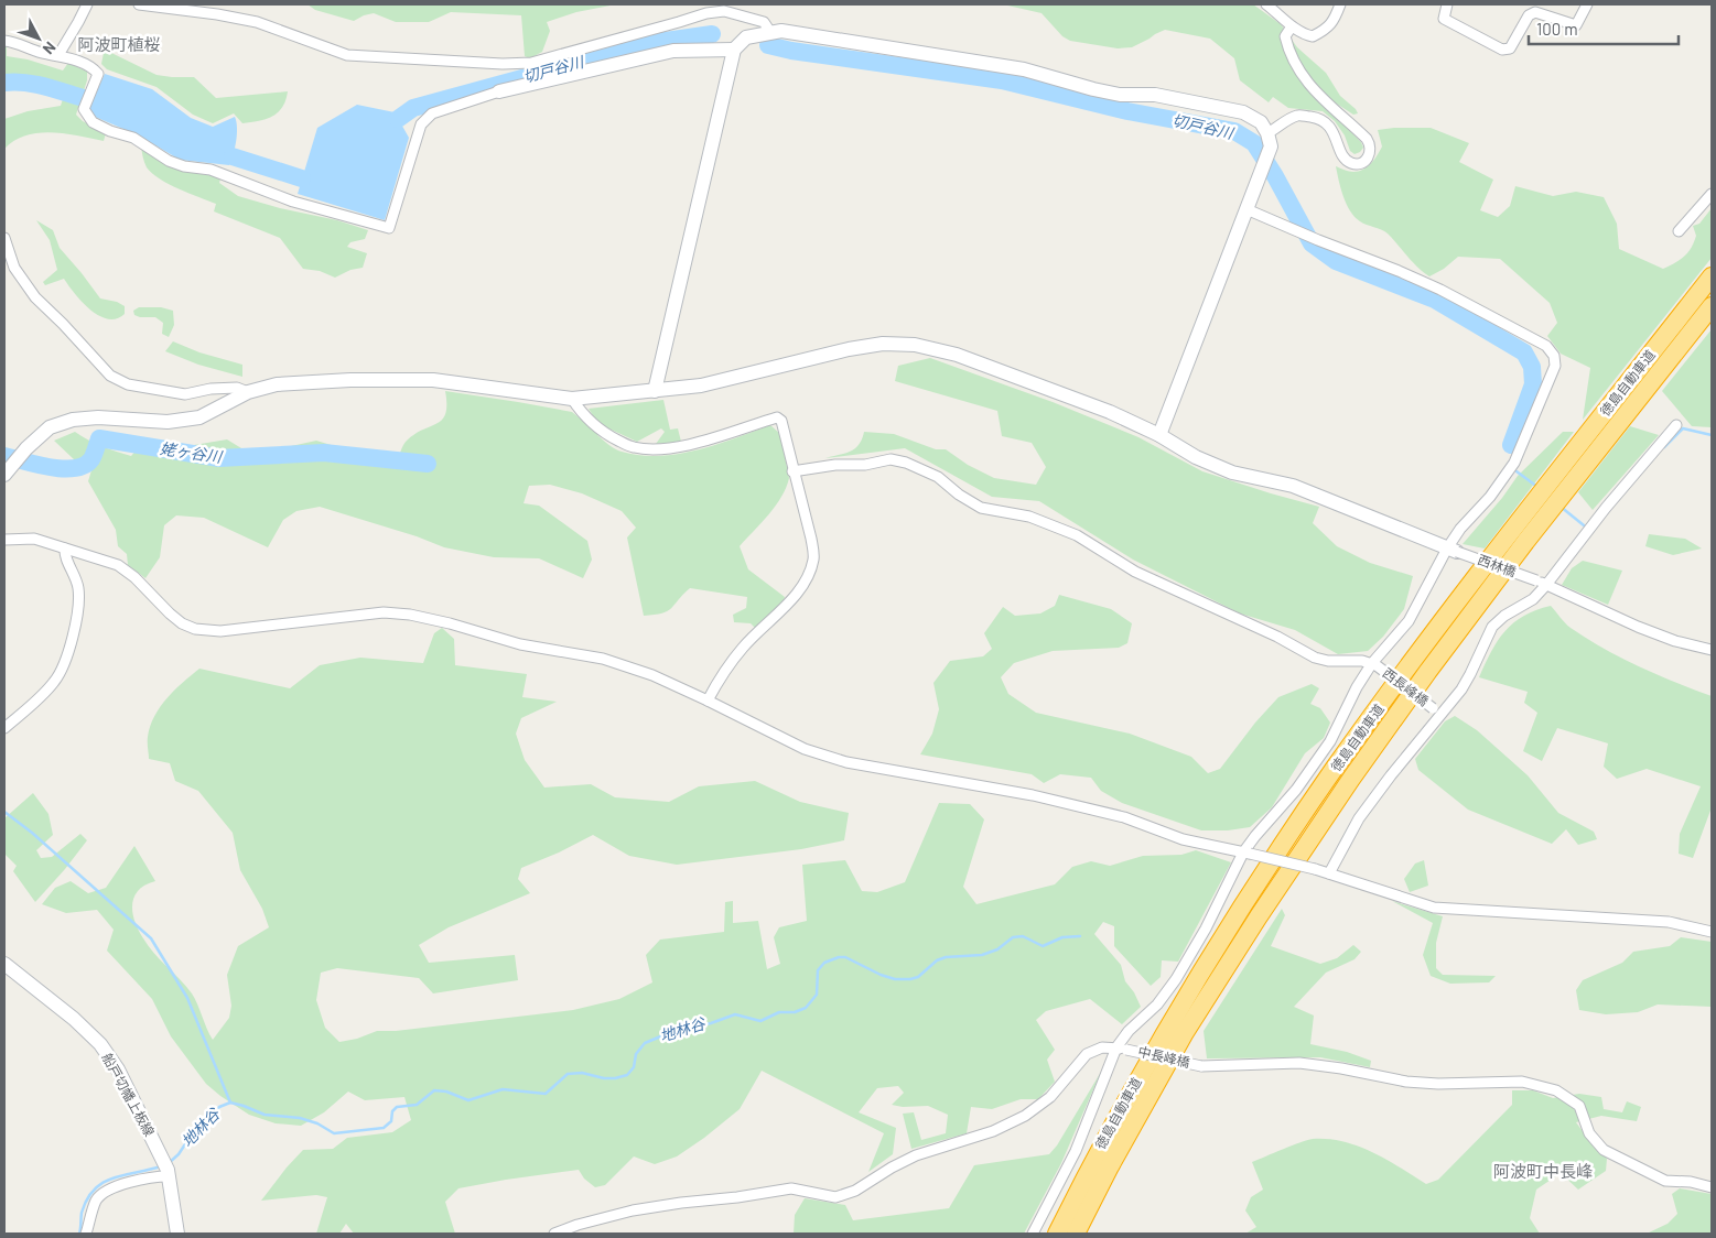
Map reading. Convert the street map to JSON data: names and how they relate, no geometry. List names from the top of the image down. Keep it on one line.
{"streets":{"highway":["徳島自動車道"],"street":["西林橋","西長峰橋","中長峰橋","船戸切幡上板線"]},"districts":["阿波町植桜","阿波町中長峰"],"water":["切戸谷川","姥ヶ谷川","地林谷"],"scale_bar":"100 m","north":"bottom right"}
